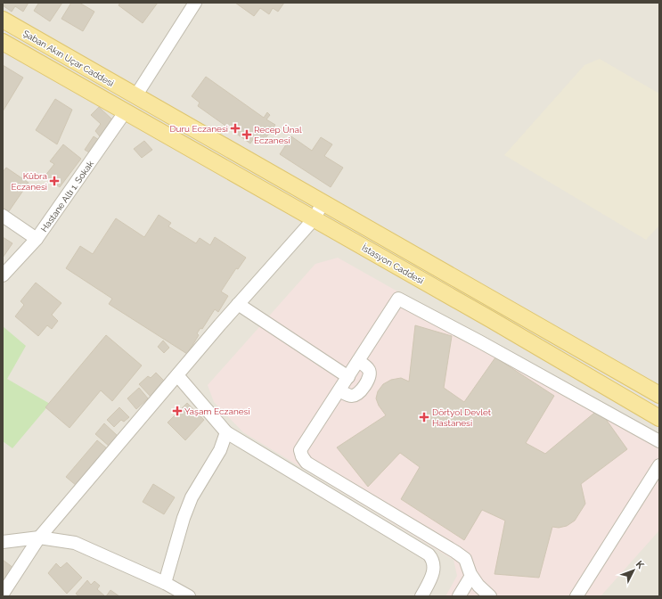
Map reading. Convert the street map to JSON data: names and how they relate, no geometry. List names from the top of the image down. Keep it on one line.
{"streets":{"main road":["Şaban Akın Uçar Caddesi","İstasyon Caddesi"],"street":["Hastane Altı 1. Sokak"]},"crossings":[["Şaban Akın Uçar Caddesi","İstasyon Caddesi"],["Hastane Altı 1. Sokak","İstasyon Caddesi"]],"places":{"health":["Duru Eczanesi","Recep Ünal Eczanesi","Kübra Eczanesi","Yaşam Eczanesi","Dörtyol Devlet Hastanesi"]},"north":"top right"}
